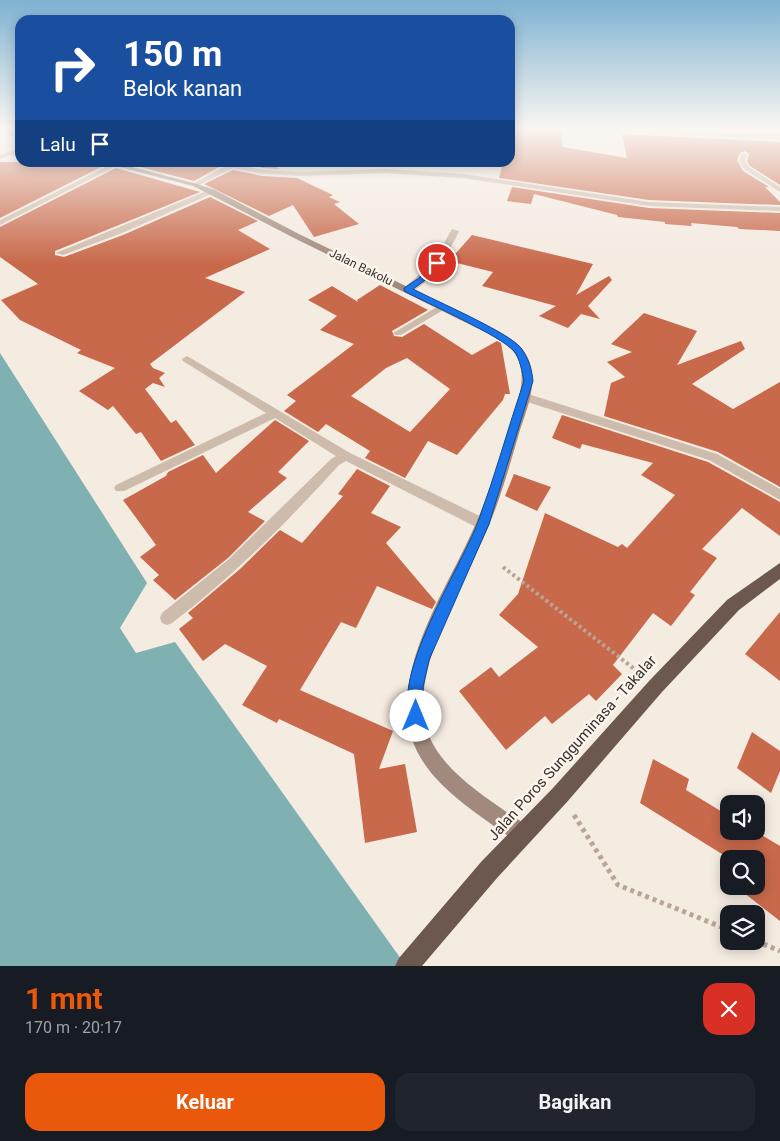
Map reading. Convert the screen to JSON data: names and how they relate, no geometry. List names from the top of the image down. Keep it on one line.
{"streets":{"highway":["Jalan Poros Sungguminasa - Takalar"],"main road":["Jalan Bakolu"]},"crossings":[["Jalan Bakolu","Jalan Poros Sungguminasa - Takalar"]],"page":{"turn":["150 m","Belok kanan"],"then":"Lalu","heading":["1 mnt","170 m · 20:17"],"buttons":["Keluar","Bagikan"]}}
